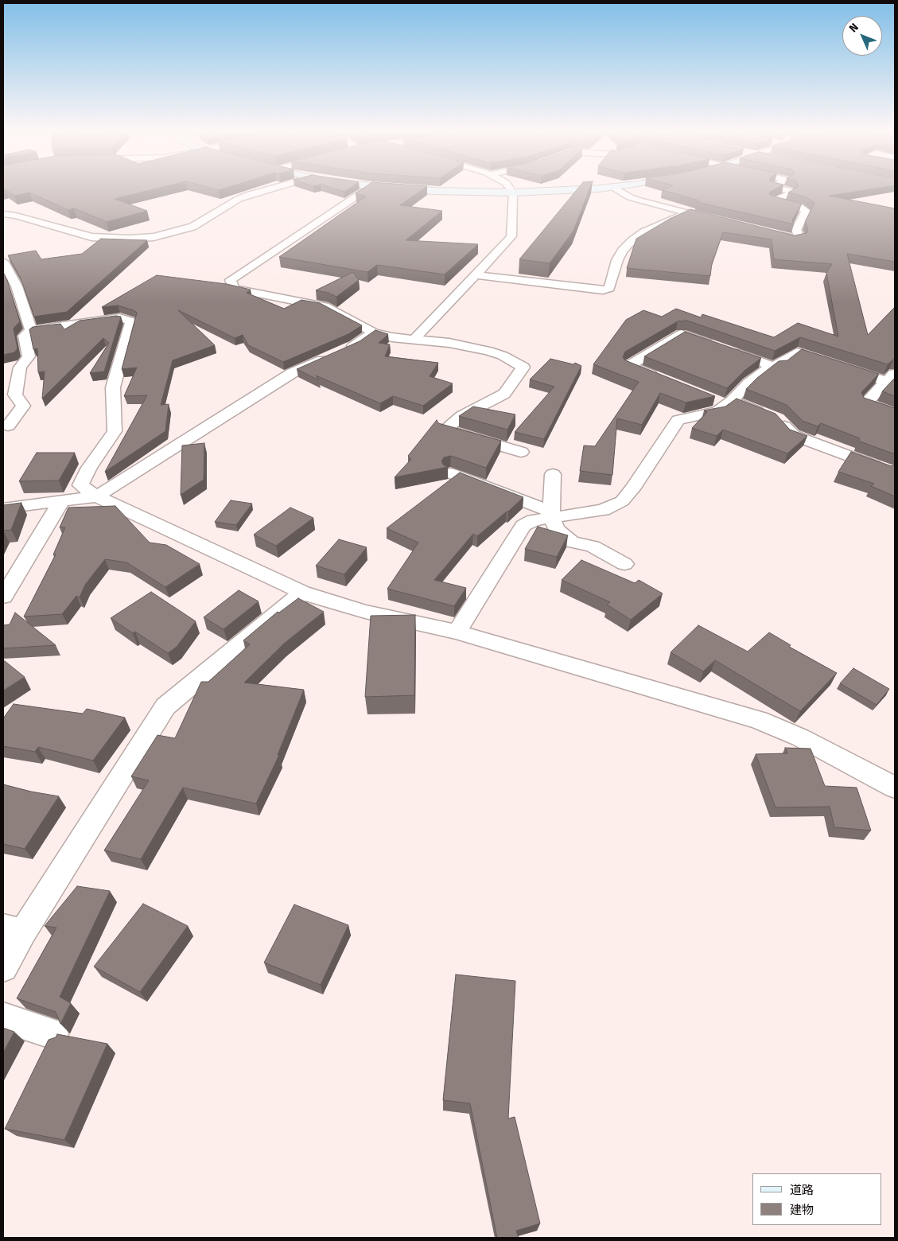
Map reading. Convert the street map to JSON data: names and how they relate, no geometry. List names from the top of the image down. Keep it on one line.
{"legend":["道路","建物"],"north":"top left"}
